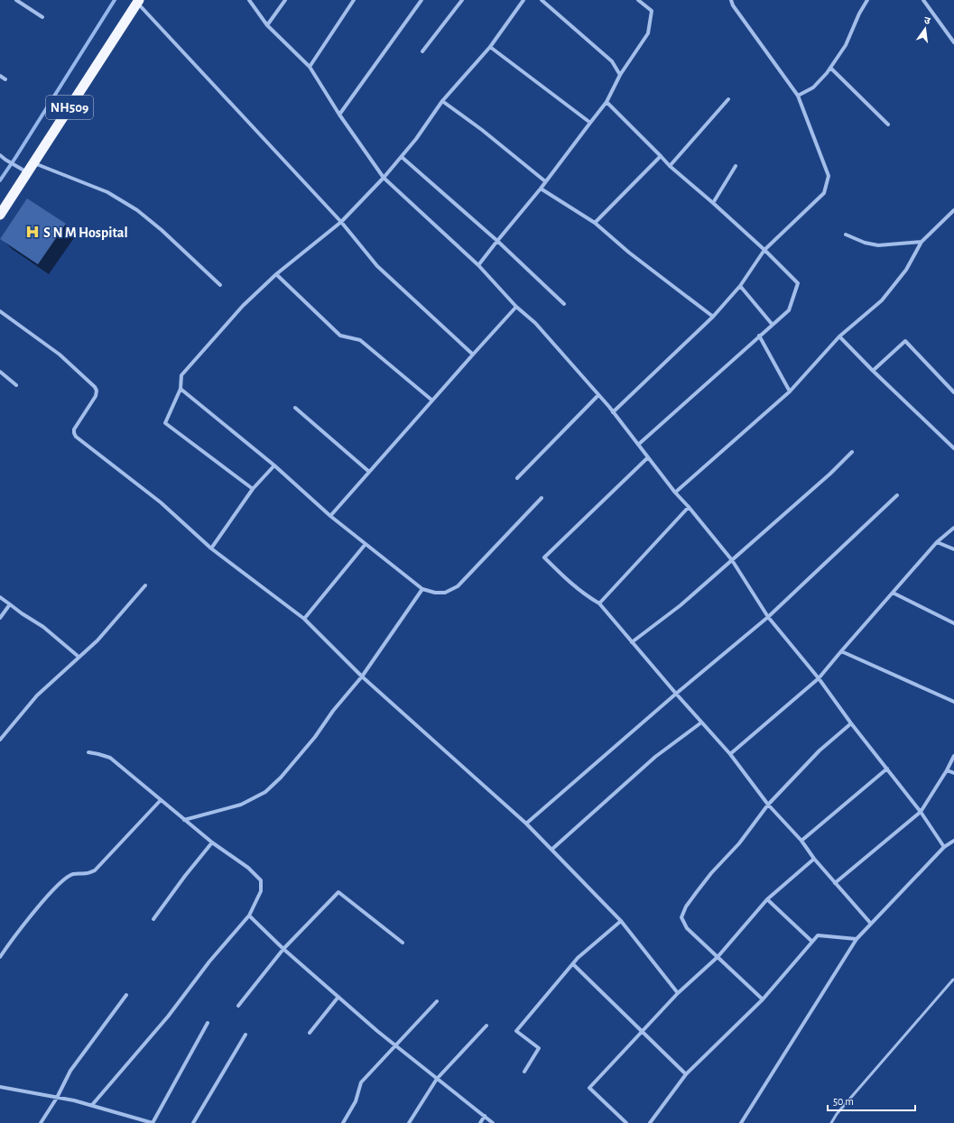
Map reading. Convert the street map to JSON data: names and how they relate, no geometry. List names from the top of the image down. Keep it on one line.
{"streets":{"highway":["NH509"]},"places":{"hospital":["S N M Hospital"]},"scale_bar":"50 m","north":"top"}
